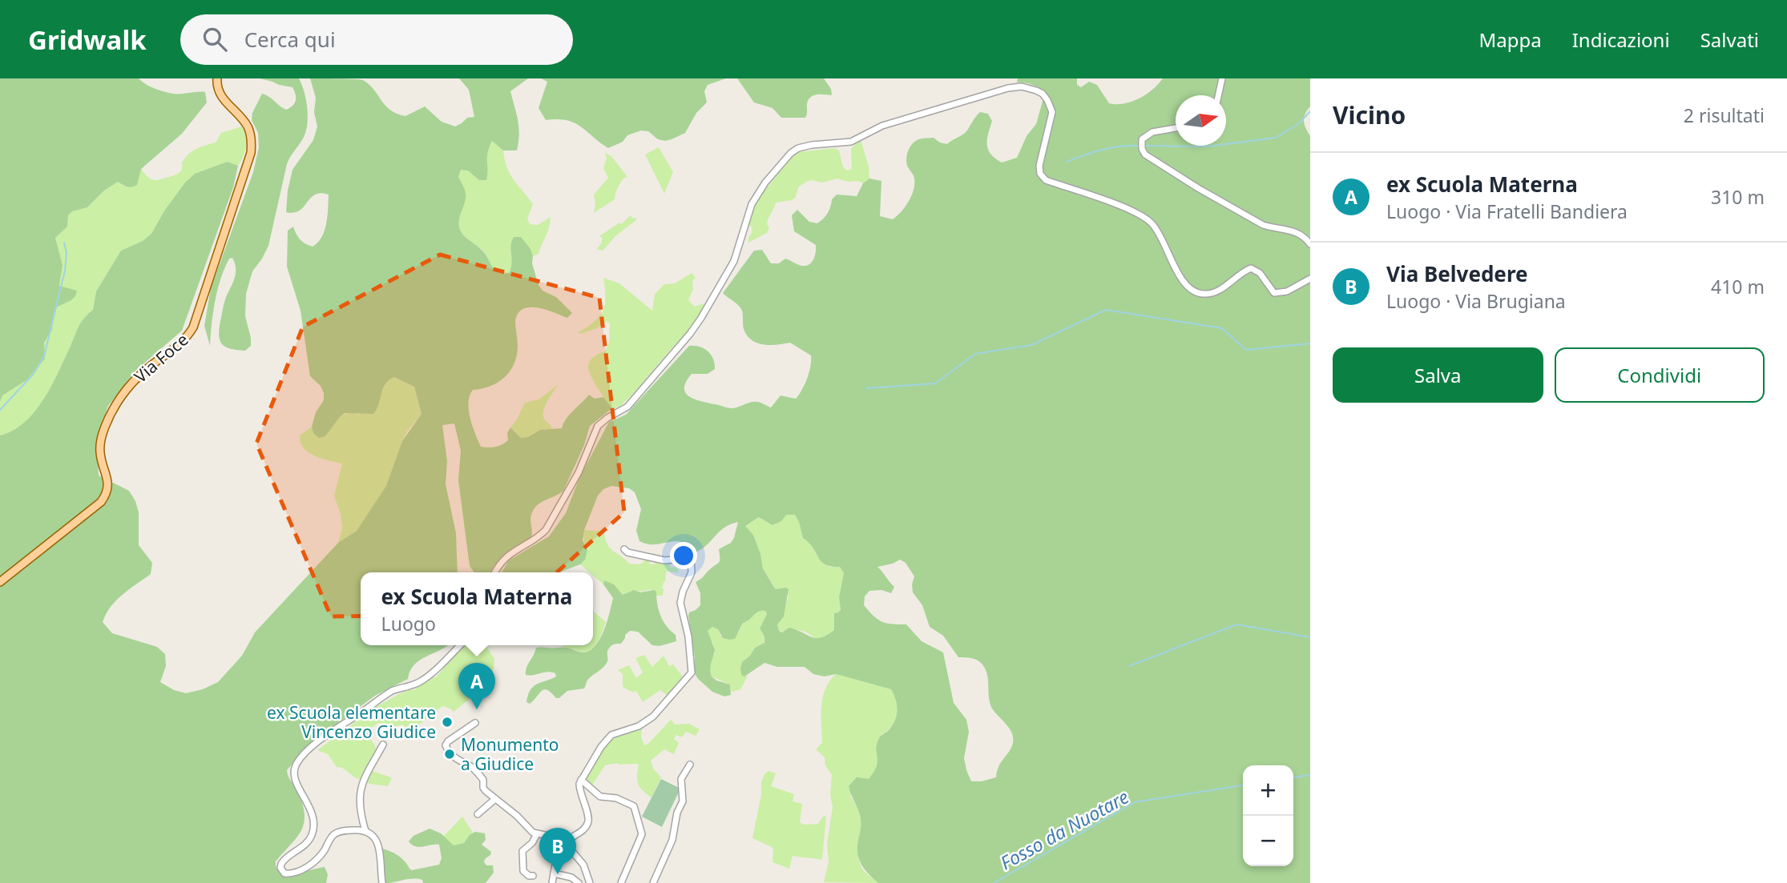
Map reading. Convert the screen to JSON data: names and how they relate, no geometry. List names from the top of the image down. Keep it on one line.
{"streets":{"main road":["Via Foce"]},"water":["Fosso da Nuotare"],"places":["ex Scuola elementare Vincenzo Giudice","Monumento a Giudice"],"north":"right","page":{"header":"Gridwalk","search":"Cerca qui","nav":["Mappa","Indicazioni","Salvati"],"heading":["Vicino","2 risultati"],"list":[{"mark":"A","name":"ex Scuola Materna","note":"Luogo · Via Fratelli Bandiera","value":"310 m"},{"mark":"B","name":"Via Belvedere","note":"Luogo · Via Brugiana","value":"410 m"}],"buttons":["Salva","Condividi"],"popup":["ex Scuola Materna","Luogo"],"pins":["A","B"],"map_buttons":["+","−"]}}
